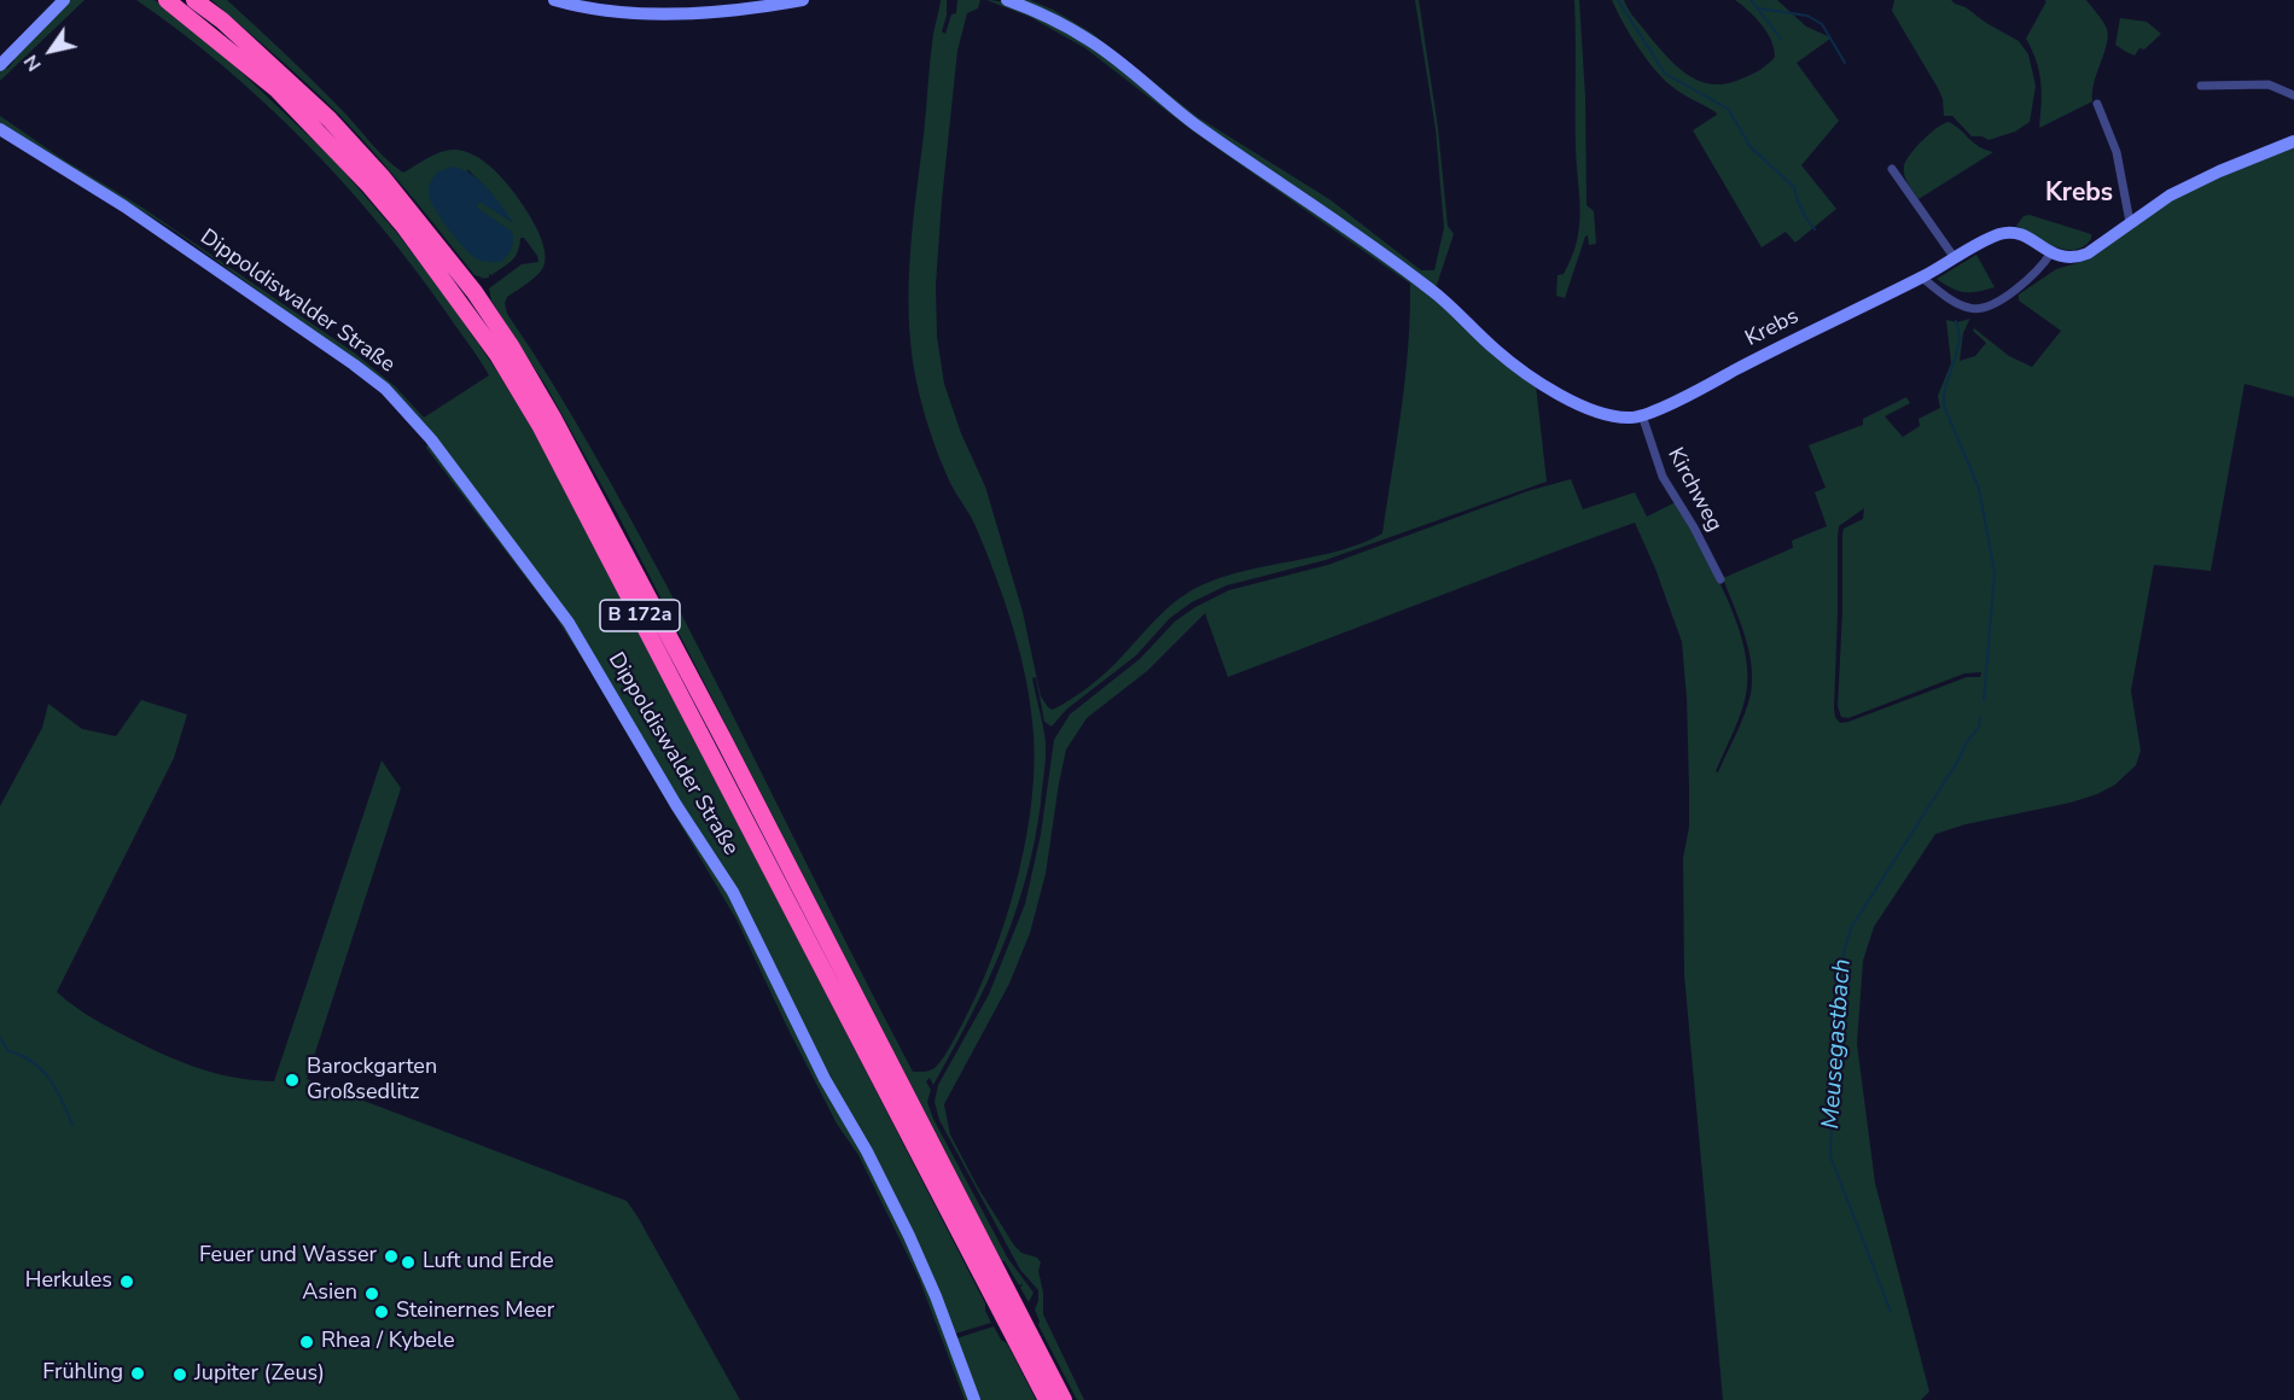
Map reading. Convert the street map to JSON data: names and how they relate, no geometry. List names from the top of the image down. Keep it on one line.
{"streets":{"highway":["B 172a"],"street":["Dippoldiswalder Straße","Krebs","Kirchweg"]},"crossings":[["Krebs","Kirchweg"]],"districts":["Krebs"],"water":["Meusegastbach"],"places":["Barockgarten Großsedlitz","Feuer und Wasser","Luft und Erde","Herkules","Asien","Steinernes Meer","Rhea / Kybele","Frühling","Jupiter (Zeus)"],"north":"bottom left"}
